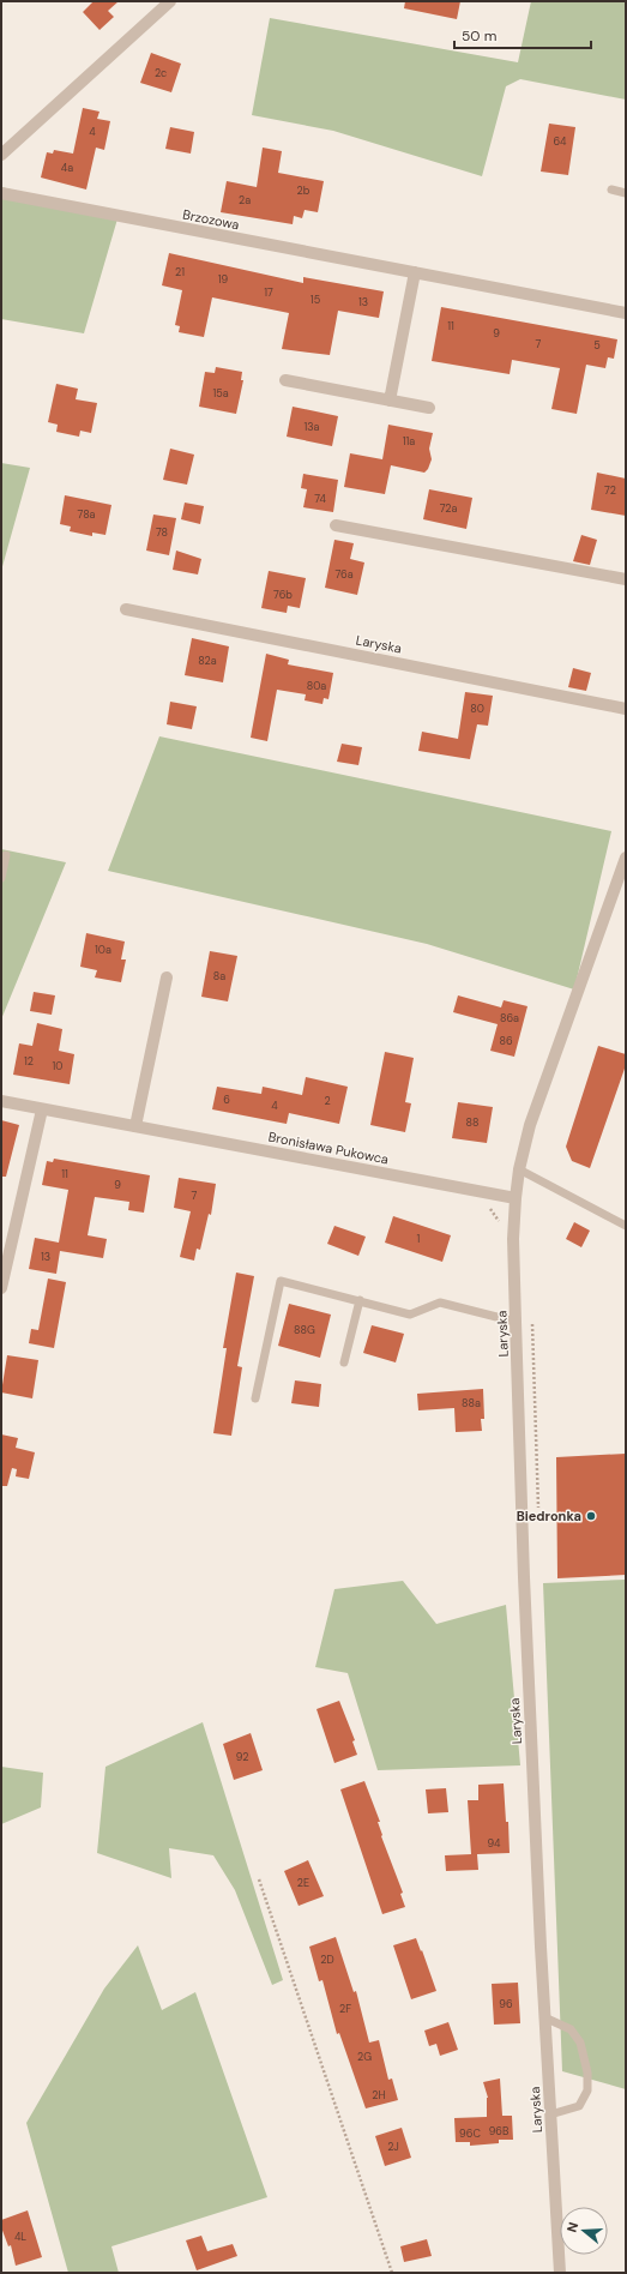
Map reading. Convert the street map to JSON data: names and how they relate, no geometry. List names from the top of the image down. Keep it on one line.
{"streets":{"street":["Brzozowa","Laryska","Bronisława Pukowca"]},"crossings":[["Laryska","Bronisława Pukowca"]],"places":["Biedronka"],"house_numbers":["2c","4","64","4a","2b","2a","21","19","17","15","13","11","9","7","5","15a","13a","11a","72","74","72a","78a","78","76a","76b","82a","80a","80","10a","8a","86a","86","12","10","6","2","4","88","11","9","7","1","13","88G","88a","92","94","2E","2D","96","2F","2G","2H","96B","96C","2J","4L"],"scale_bar":"50 m","north":"left"}
